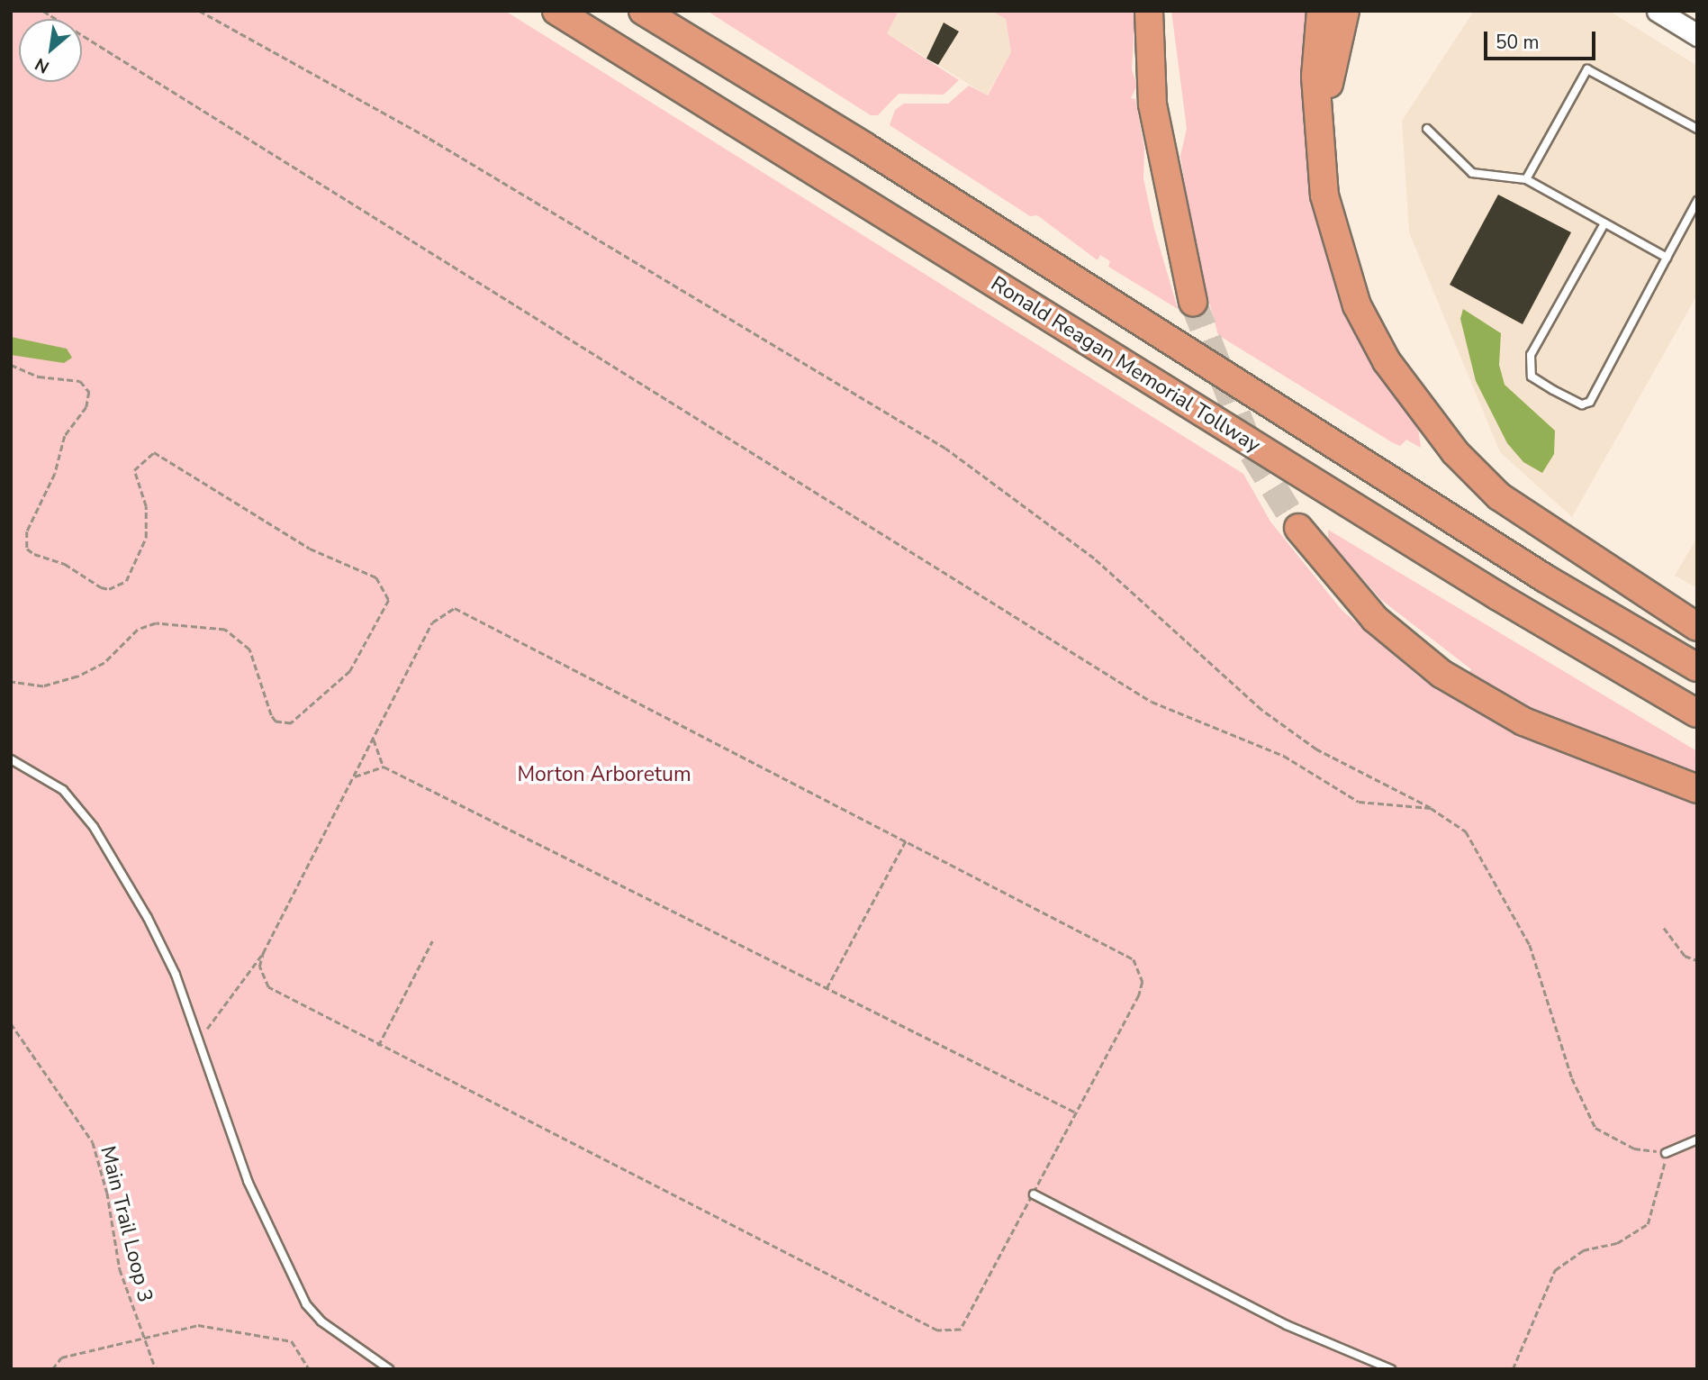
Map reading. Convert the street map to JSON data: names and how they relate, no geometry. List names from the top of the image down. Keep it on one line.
{"streets":{"highway":["Ronald Reagan Memorial Tollway"],"path":["Main Trail Loop 3"]},"parks":["Morton Arboretum"],"scale_bar":"50 m","north":"bottom left"}
